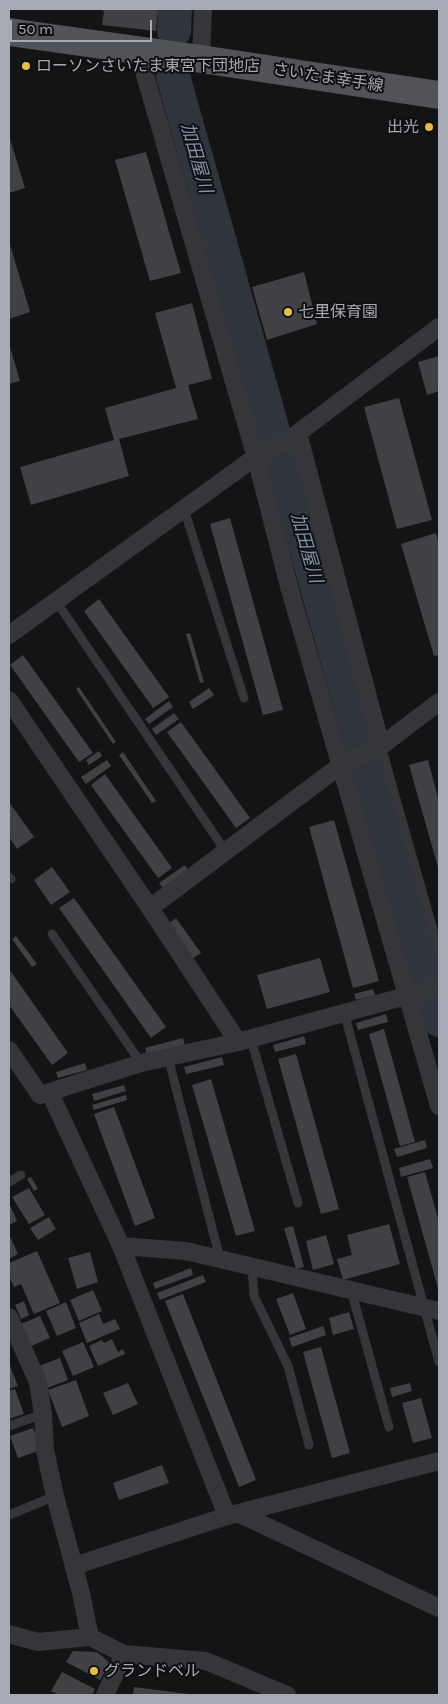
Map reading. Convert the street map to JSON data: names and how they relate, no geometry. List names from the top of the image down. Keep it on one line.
{"streets":{"main road":["さいたま幸手線"]},"water":["加田屋川"],"places":["ローソンさいたま東宮下団地店","出光","七里保育園","グランドベル"],"scale_bar":"50 m"}
